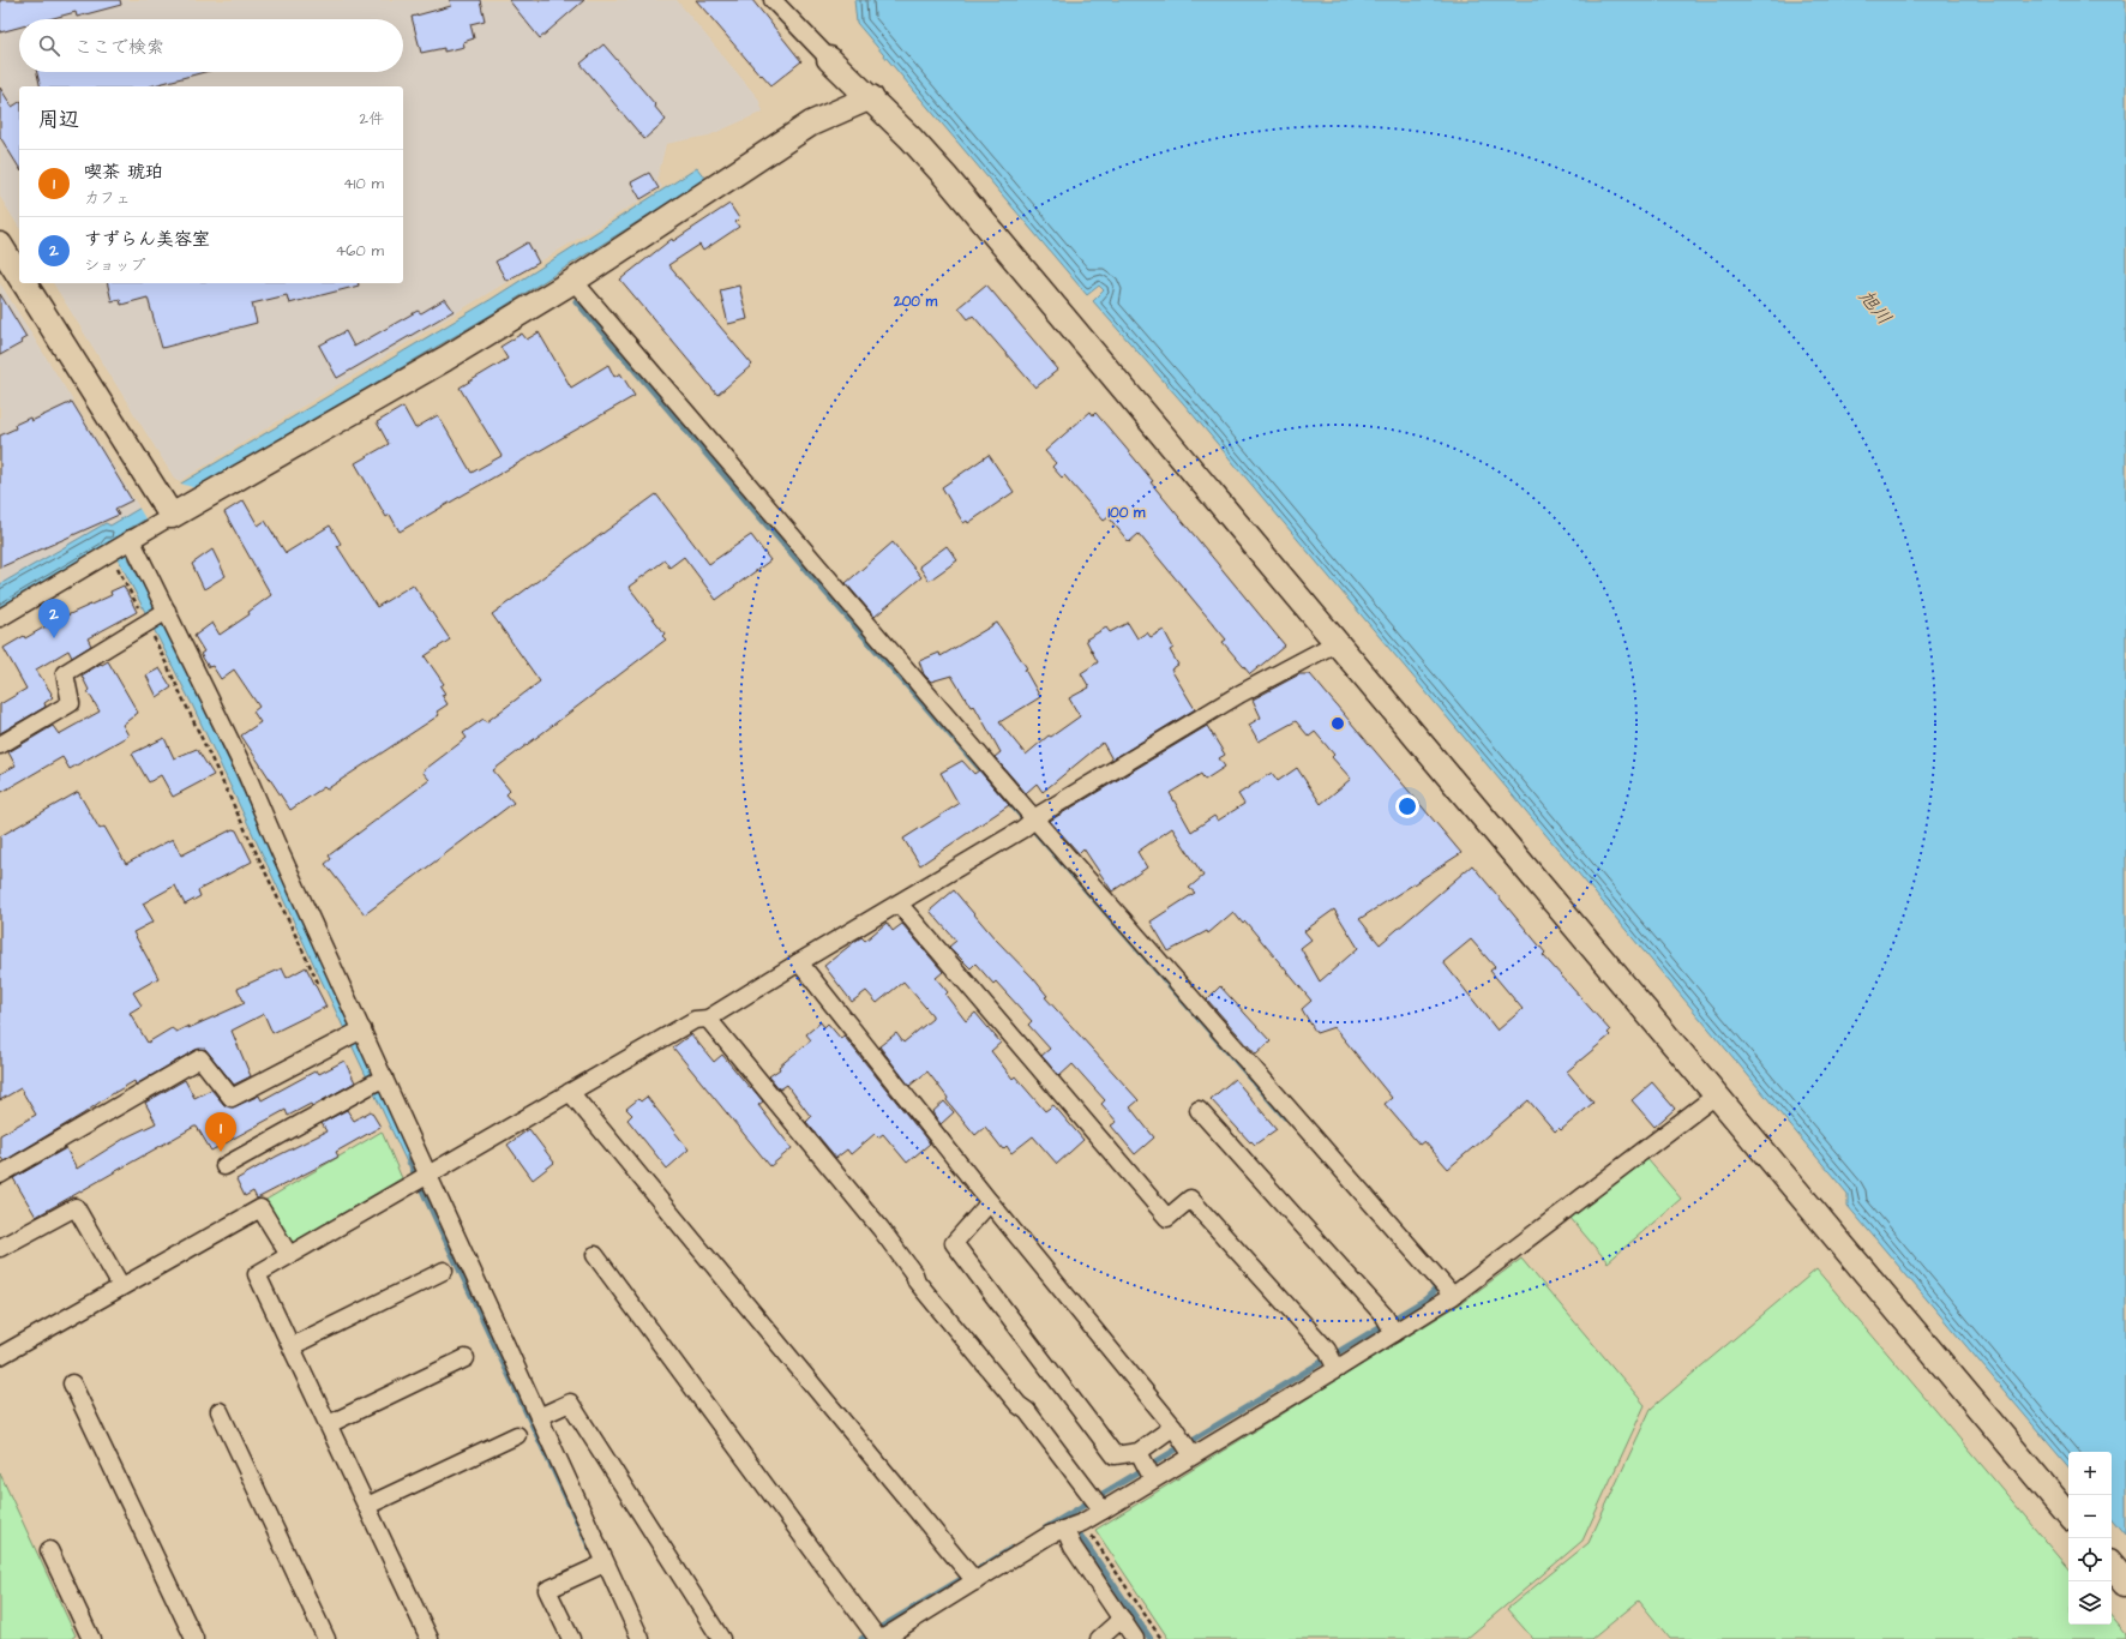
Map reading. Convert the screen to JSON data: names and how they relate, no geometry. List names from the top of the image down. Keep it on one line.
{"water":["旭川"],"page":{"search":"ここで検索","heading":["周辺","2件"],"list":[{"mark":"1","name":"喫茶 琥珀","note":"カフェ","value":"410 m"},{"mark":"2","name":"すずらん美容室","note":"ショップ","value":"460 m"}],"pins":["2","1"],"map_buttons":["+","−"]},"rings":["200 m","100 m"]}
